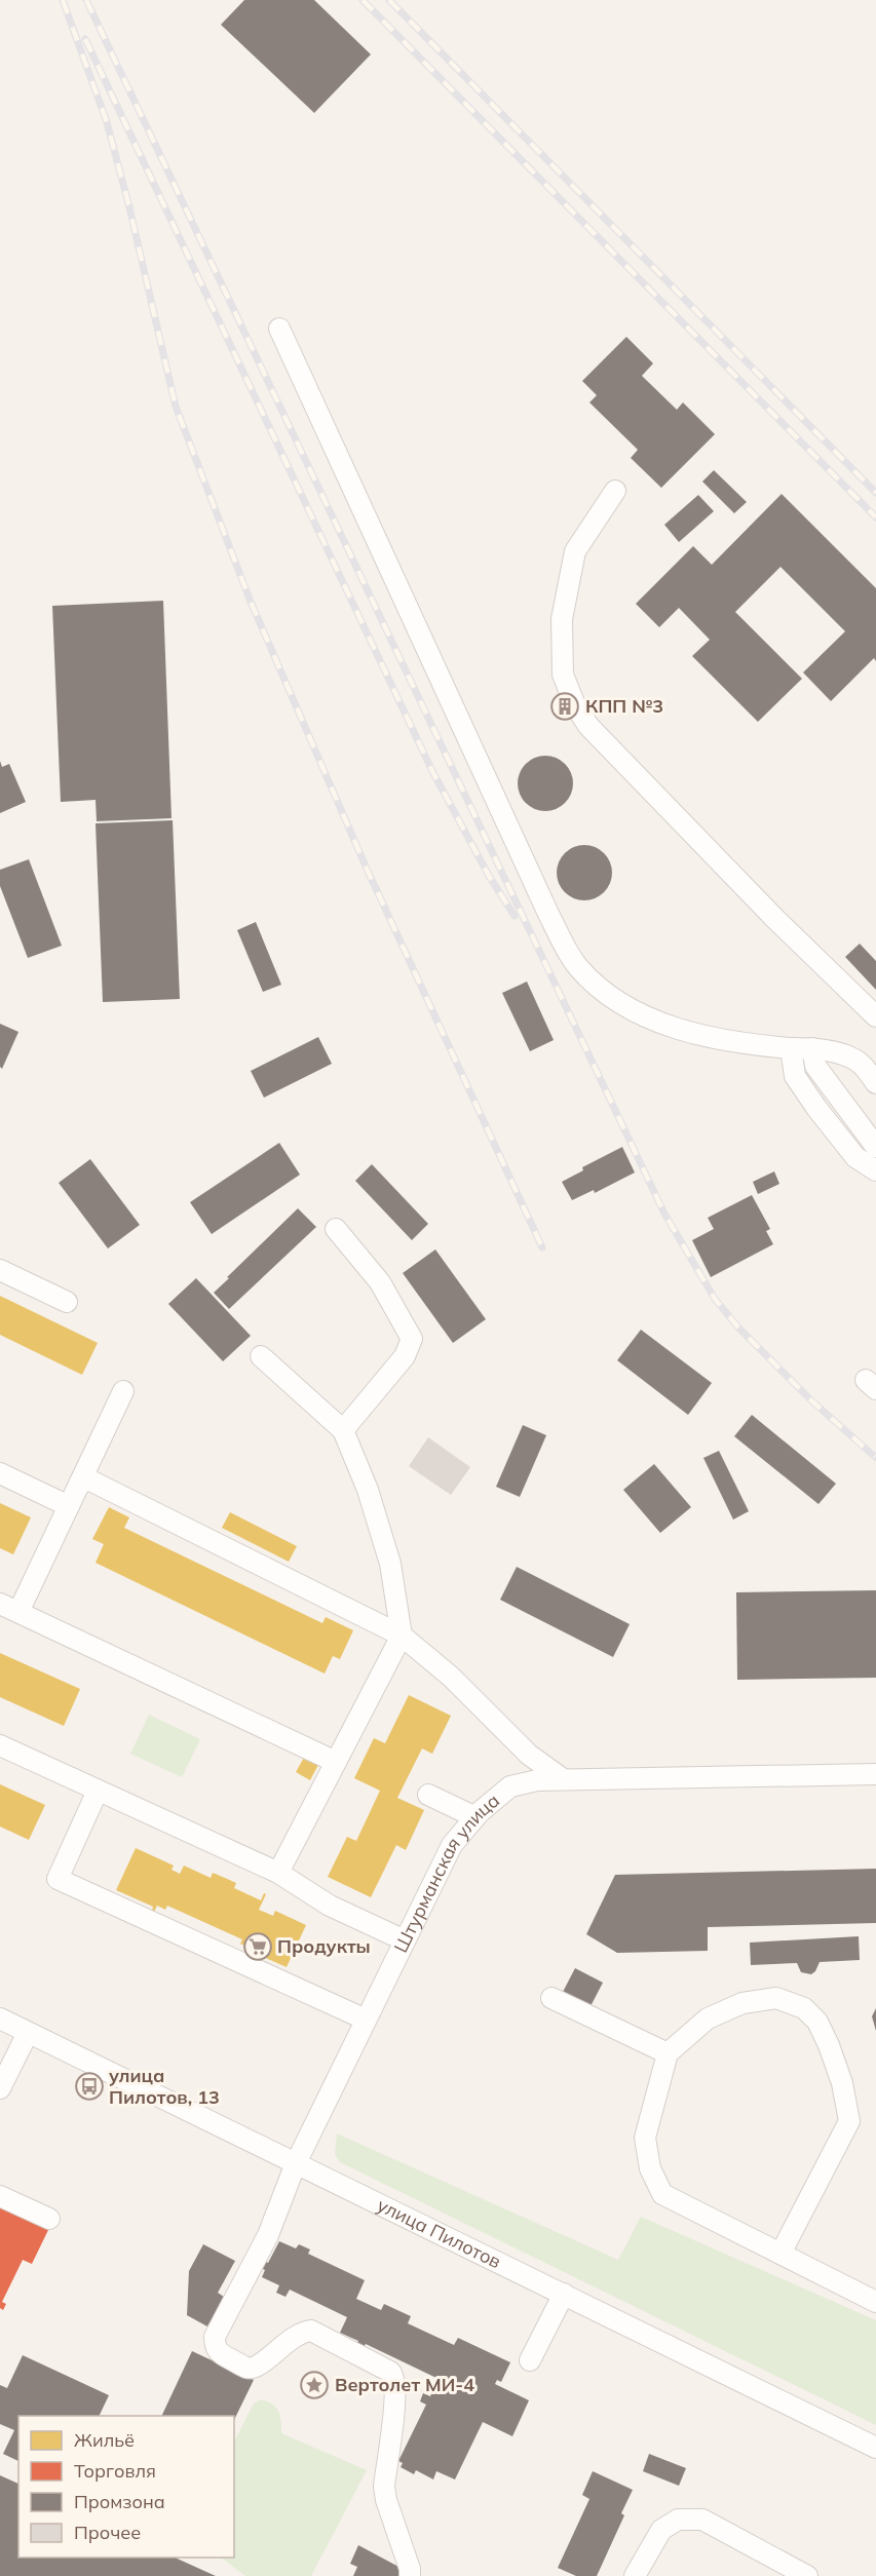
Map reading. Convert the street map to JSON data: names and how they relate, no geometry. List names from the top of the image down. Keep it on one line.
{"streets":{"street":["Штурманская улица","улица Пилотов"]},"crossings":[["Штурманская улица","улица Пилотов"]],"places":{"building":["КПП №3"],"supermarket":["Продукты"],"bus stop":["улица Пилотов, 13"],"place":["Вертолет МИ-4"]},"legend":["Жильё","Торговля","Промзона","Прочее"]}
